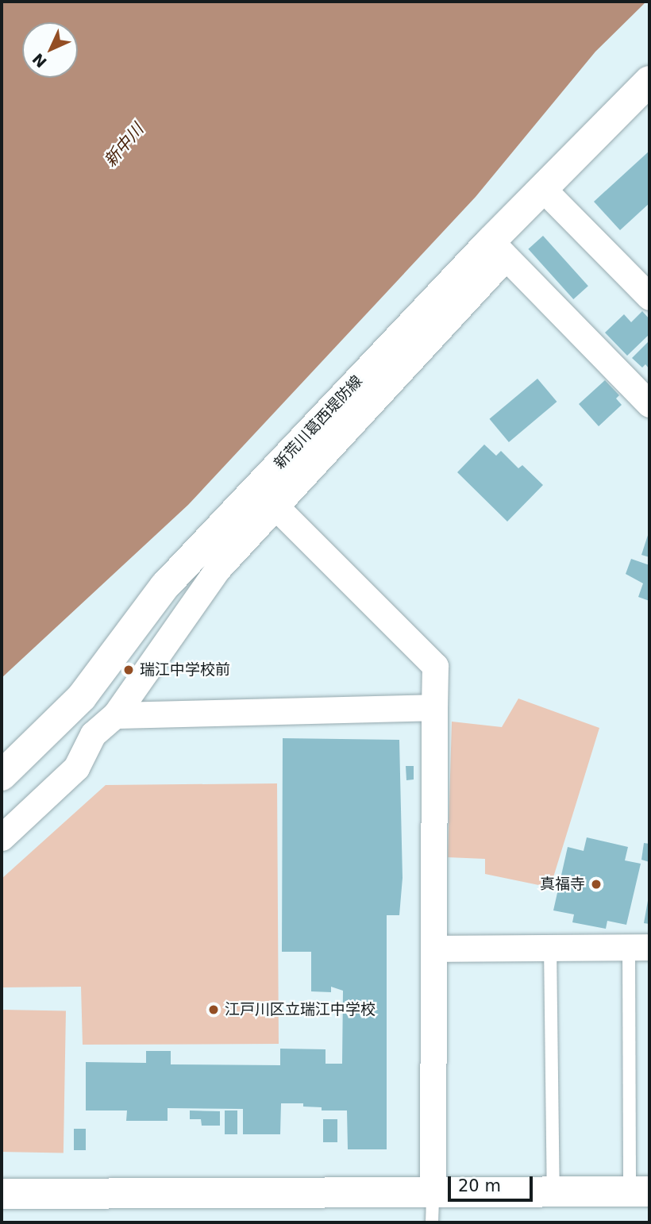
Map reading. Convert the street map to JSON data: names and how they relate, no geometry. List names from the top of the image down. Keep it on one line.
{"streets":{"main road":["新荒川葛西堤防線"]},"water":["新中川"],"places":["瑞江中学校前","真福寺","江戸川区立瑞江中学校"],"scale_bar":"20 m","north":"bottom left"}
